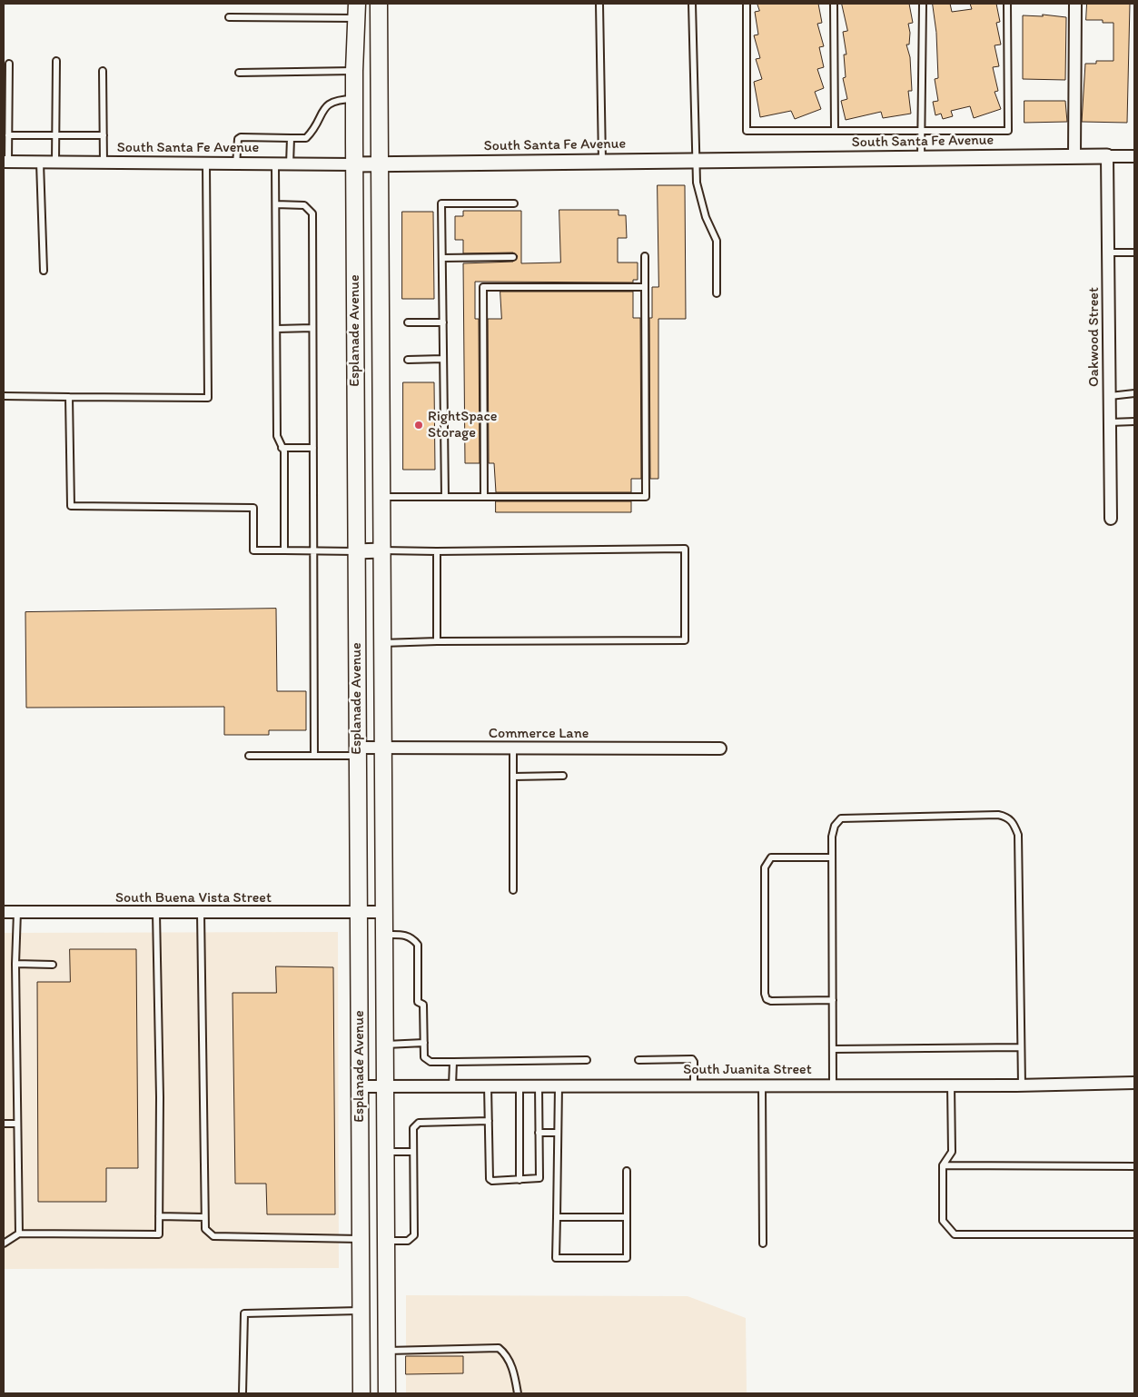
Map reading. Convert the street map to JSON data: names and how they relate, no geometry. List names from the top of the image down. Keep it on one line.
{"streets":{"main road":["Esplanade Avenue"],"street":["South Santa Fe Avenue","Oakwood Street","Commerce Lane","South Buena Vista Street","South Juanita Street"]},"crossings":[["South Santa Fe Avenue","Esplanade Avenue"],["South Santa Fe Avenue","Oakwood Street"],["Esplanade Avenue","Commerce Lane"],["Esplanade Avenue","South Buena Vista Street"],["Esplanade Avenue","South Juanita Street"]],"places":["RightSpace Storage"]}
